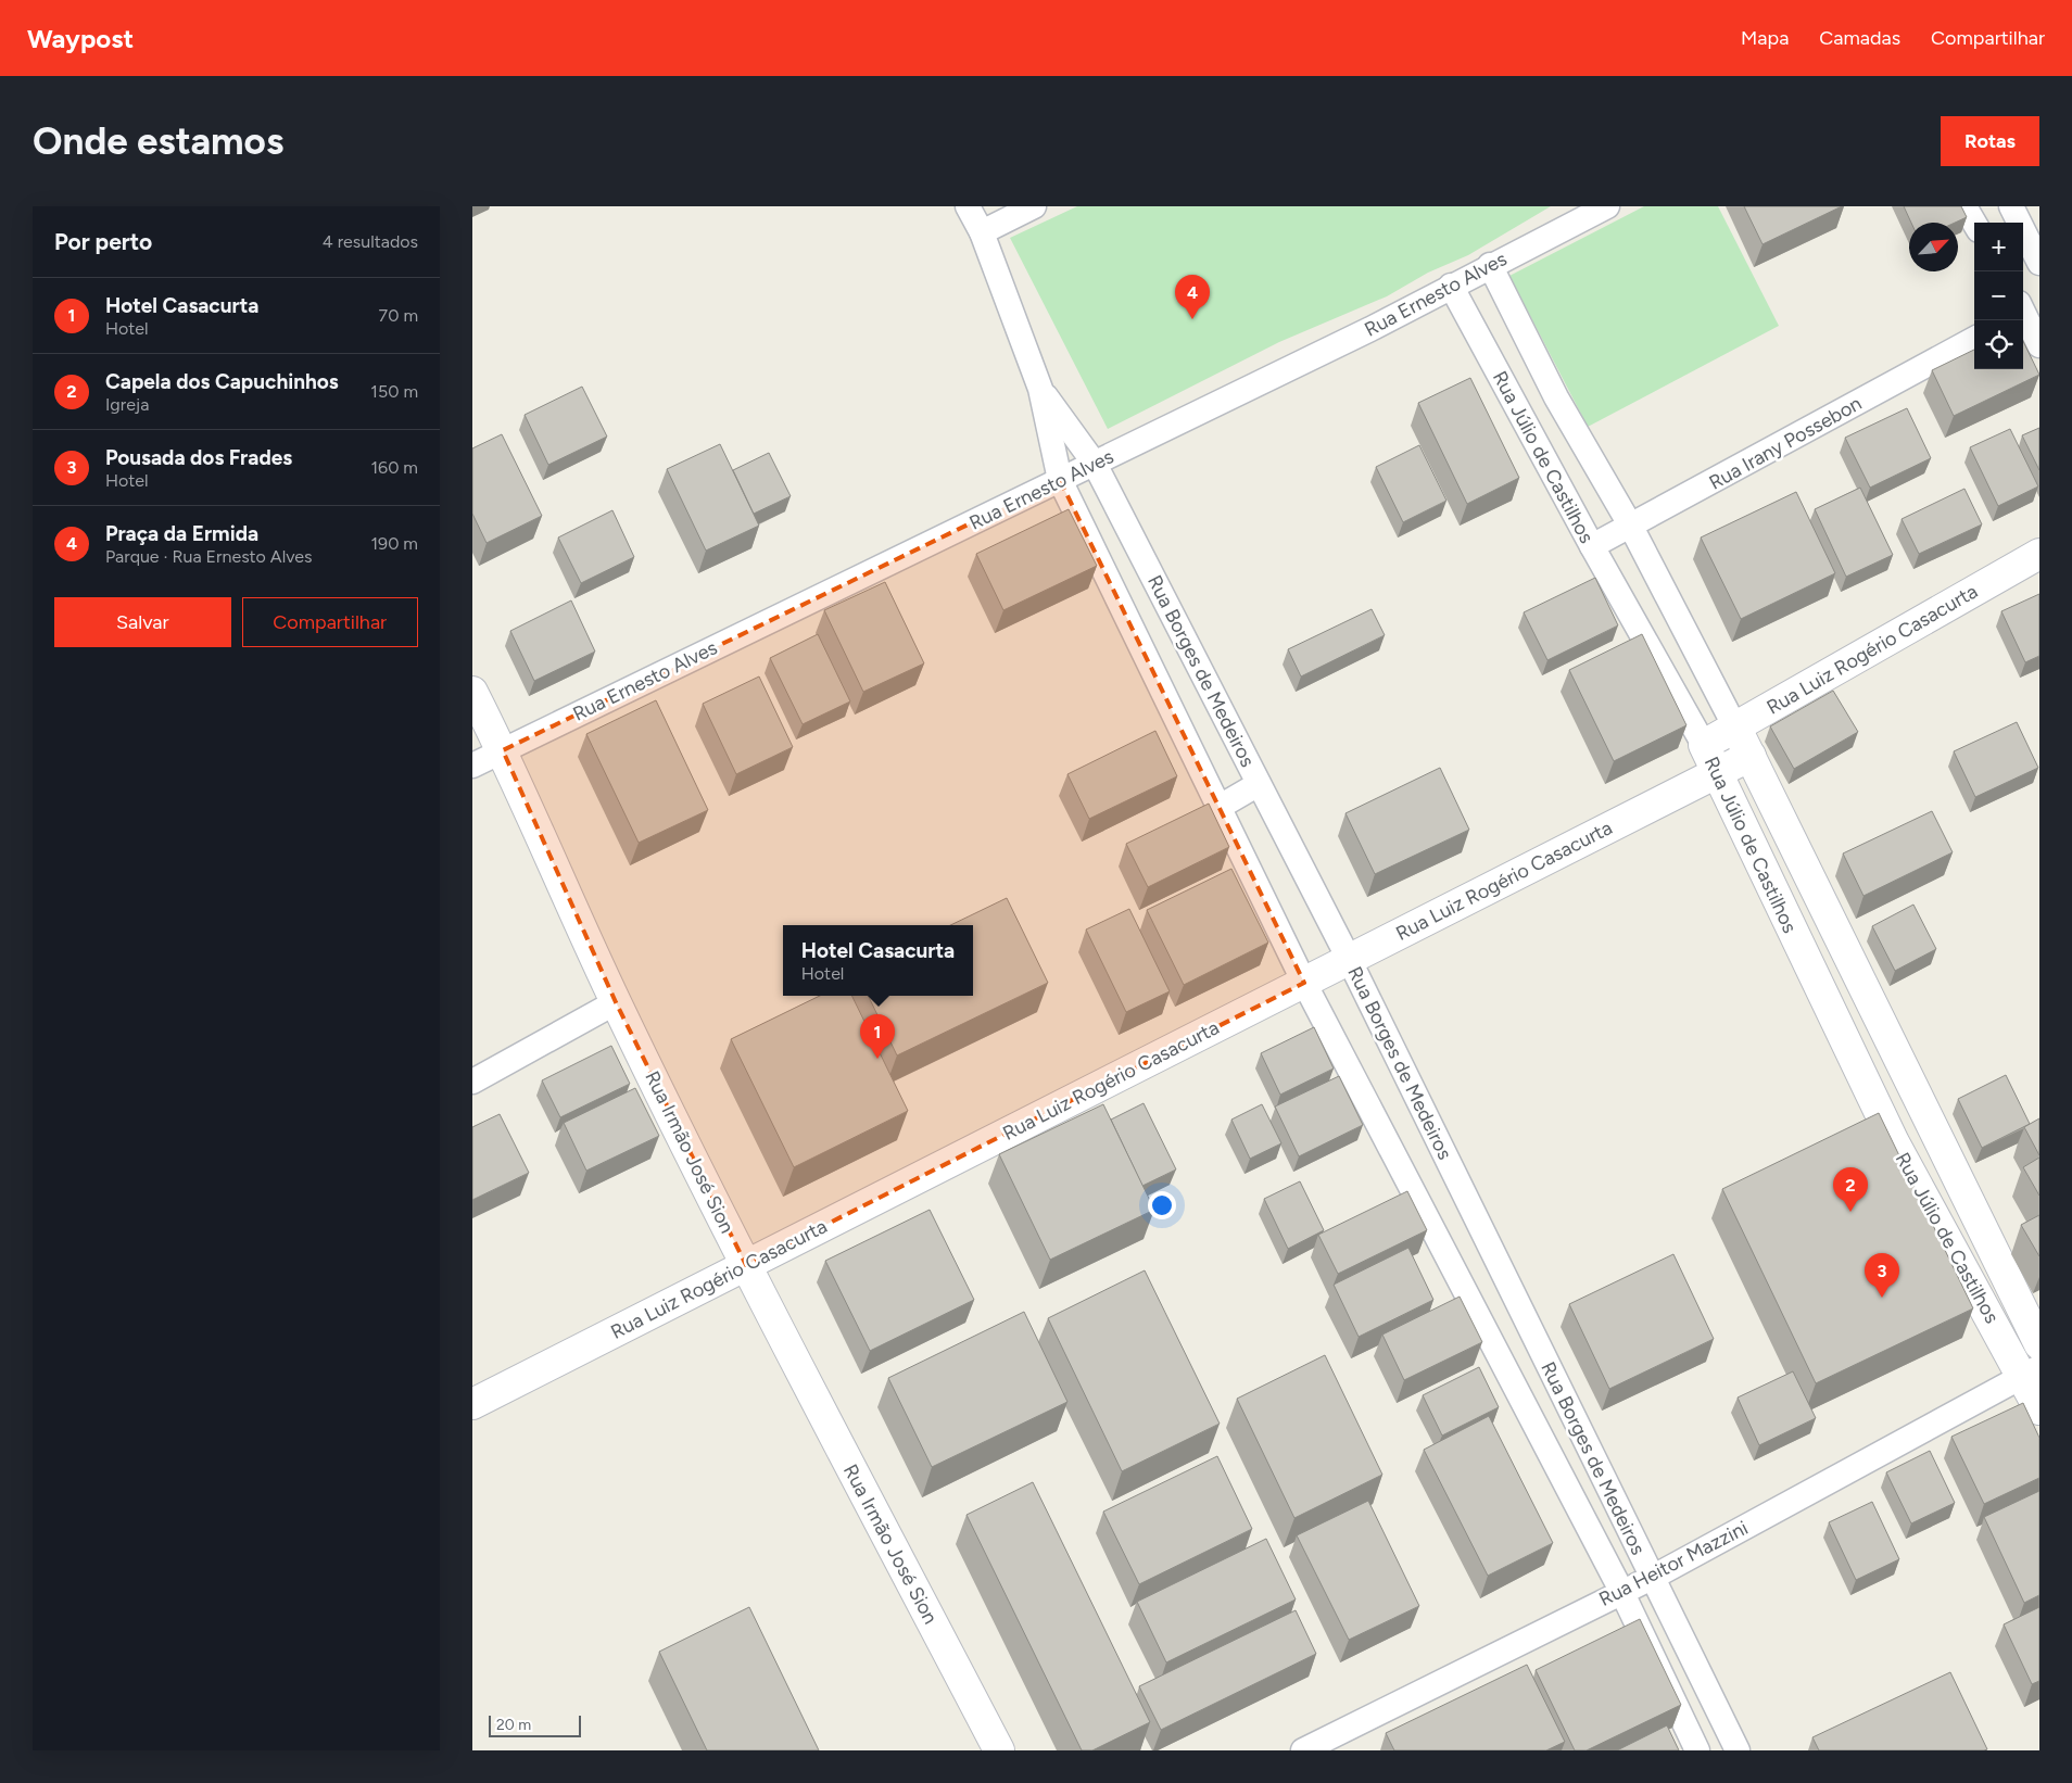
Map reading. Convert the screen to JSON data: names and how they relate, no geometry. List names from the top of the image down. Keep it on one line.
{"streets":{"street":["Rua Ernesto Alves","Rua Irany Possebon","Rua Júlio de Castilhos","Rua Luiz Rogério Casacurta","Rua Borges de Medeiros","Rua Irmão José Sion","Rua Heitor Mazzini"]},"crossings":[["Rua Ernesto Alves","Rua Júlio de Castilhos"],["Rua Ernesto Alves","Rua Borges de Medeiros"],["Rua Ernesto Alves","Rua Irmão José Sion"],["Rua Irany Possebon","Rua Júlio de Castilhos"],["Rua Júlio de Castilhos","Rua Luiz Rogério Casacurta"],["Rua Júlio de Castilhos","Rua Heitor Mazzini"],["Rua Luiz Rogério Casacurta","Rua Borges de Medeiros"],["Rua Luiz Rogério Casacurta","Rua Irmão José Sion"],["Rua Borges de Medeiros","Rua Heitor Mazzini"]],"scale_bar":"20 m","north":"top right","page":{"header":"Waypost","nav":["Mapa","Camadas","Compartilhar"],"buttons":["Rotas",["Salvar","Compartilhar"]],"title":"Onde estamos","heading":["Por perto","4 resultados"],"map_buttons":["+","−"],"pins":["4","1","2","3"],"list":[{"mark":"1","name":"Hotel Casacurta","note":"Hotel","value":"70 m"},{"mark":"2","name":"Capela dos Capuchinhos","note":"Igreja","value":"150 m"},{"mark":"3","name":"Pousada dos Frades","note":"Hotel","value":"160 m"},{"mark":"4","name":"Praça da Ermida","note":"Parque · Rua Ernesto Alves","value":"190 m"}],"popup":["Hotel Casacurta","Hotel"],"scale":"20 m"}}
